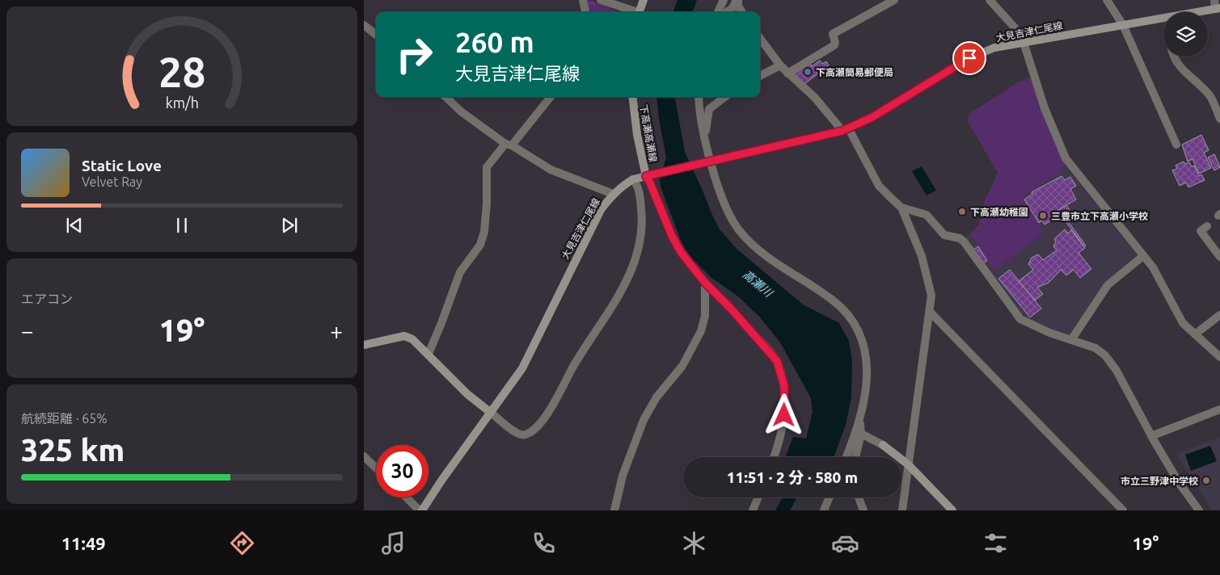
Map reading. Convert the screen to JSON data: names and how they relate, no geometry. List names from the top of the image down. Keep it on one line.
{"streets":{"main road":["大見吉津仁尾線","下高瀬高瀬線"]},"crossings":[["大見吉津仁尾線","下高瀬高瀬線"]],"water":["高瀬川"],"places":["下高瀬簡易郵便局","下高瀬幼稚園","三豊市立下高瀬小学校","市立三野津中学校"],"page":{"turn":["260 m","大見吉津仁尾線"],"song":["Static Love","Velvet Ray"],"tile":["エアコン",["航続距離 · 65%","325 km"]],"heat":["−","19°","+"],"limit":"30","trip":"11:51 · 2 分 · 580 m","tabs":["11:49","19°"],"gauge":["28","km/h"]}}
